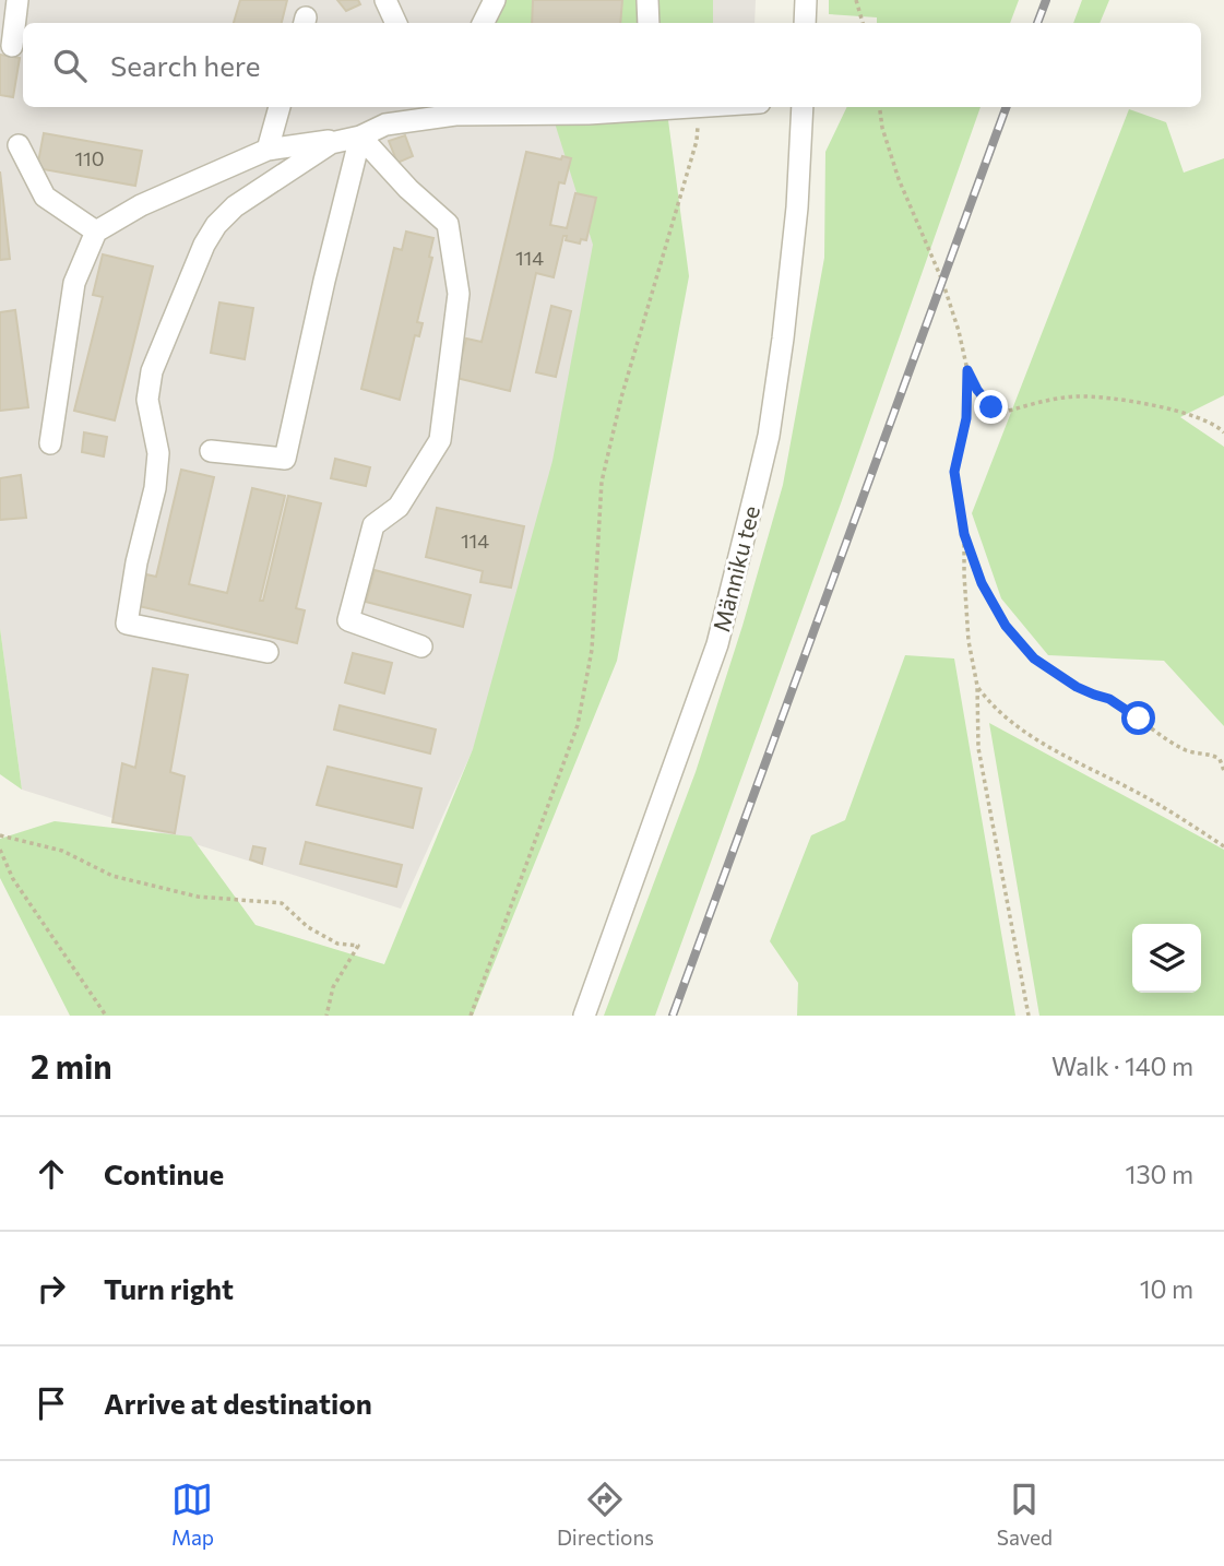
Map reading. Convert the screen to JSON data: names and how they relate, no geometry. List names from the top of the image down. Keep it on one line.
{"streets":{"street":["Männiku tee"]},"house_numbers":["110","114","114"],"page":{"search":"Search here","heading":["2 min","Walk · 140 m"],"list":[["Continue","130 m"],["Turn right","10 m"],"Arrive at destination"],"nav":["Map","Directions","Saved"]}}
